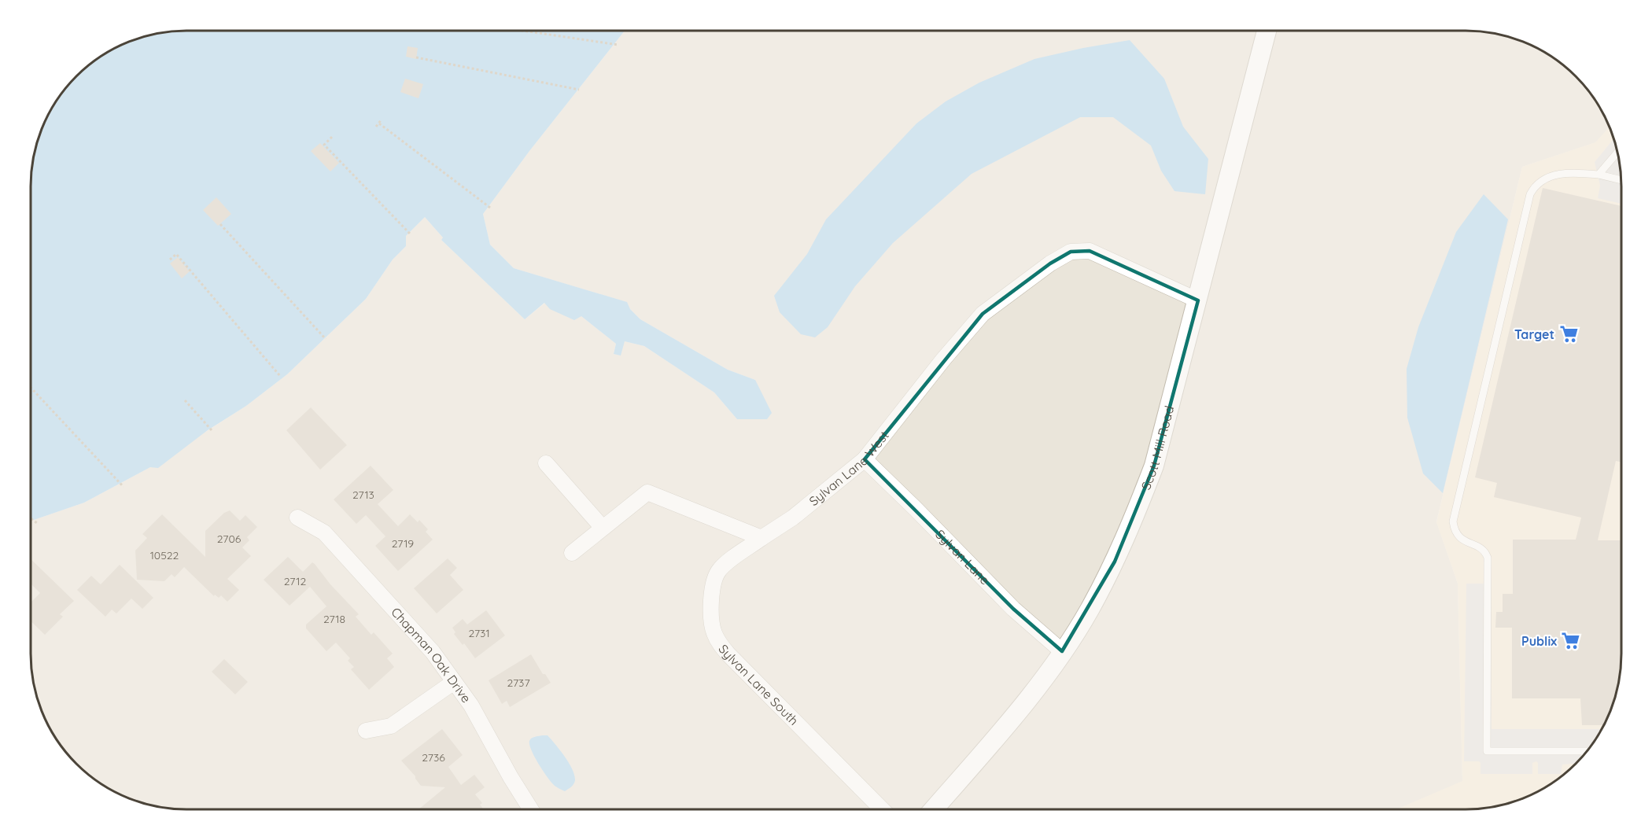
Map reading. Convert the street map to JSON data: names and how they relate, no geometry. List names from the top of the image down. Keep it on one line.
{"streets":{"street":["Scott Mill Road","Sylvan Lane West","Sylvan Lane","Chapman Oak Drive","Sylvan Lane South"]},"crossings":[["Scott Mill Road","Sylvan Lane West"],["Scott Mill Road","Sylvan Lane"],["Sylvan Lane West","Sylvan Lane"],["Sylvan Lane West","Sylvan Lane South"]],"places":{"supermarket":["Target","Publix"]},"house_numbers":["2713","2706","2719","10522","2712","2718","2731","2737","2736"]}
